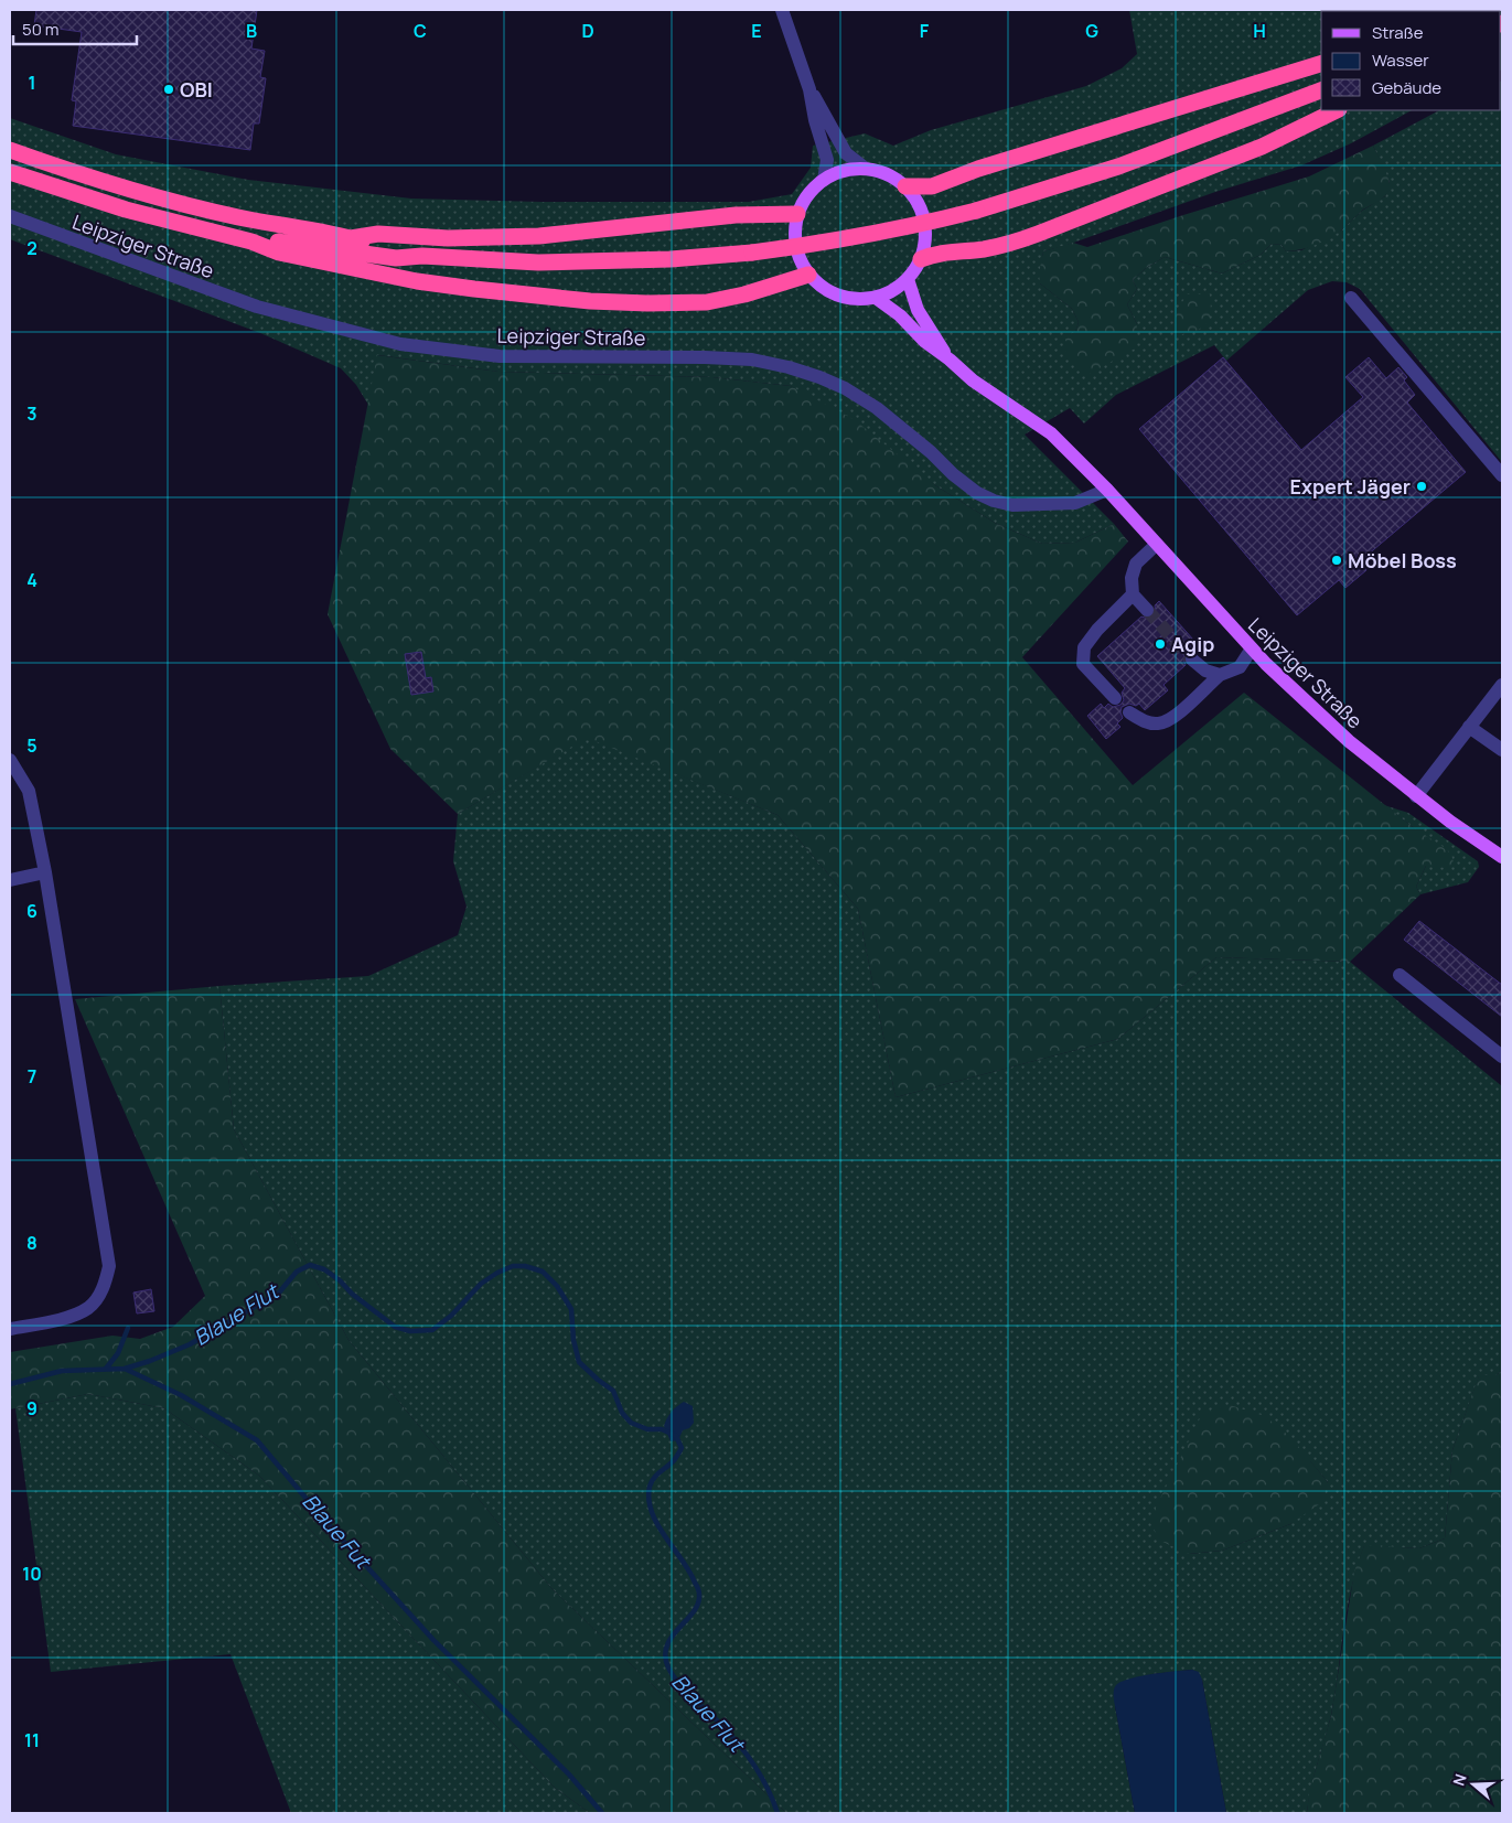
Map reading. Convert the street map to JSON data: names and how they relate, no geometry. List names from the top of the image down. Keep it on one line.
{"streets":{"main road":["Leipziger Straße"]},"water":["Blaue Flut","Blaue Fut"],"places":["OBI","Expert Jäger","Möbel Boss","Agip"],"legend":["Straße","Wasser","Gebäude"],"scale_bar":"50 m","north":"left","grid":{"columns":["B","C","D","E","F","G","H"],"rows":["1","2","3","4","5","6","7","8","9","10","11"]}}
